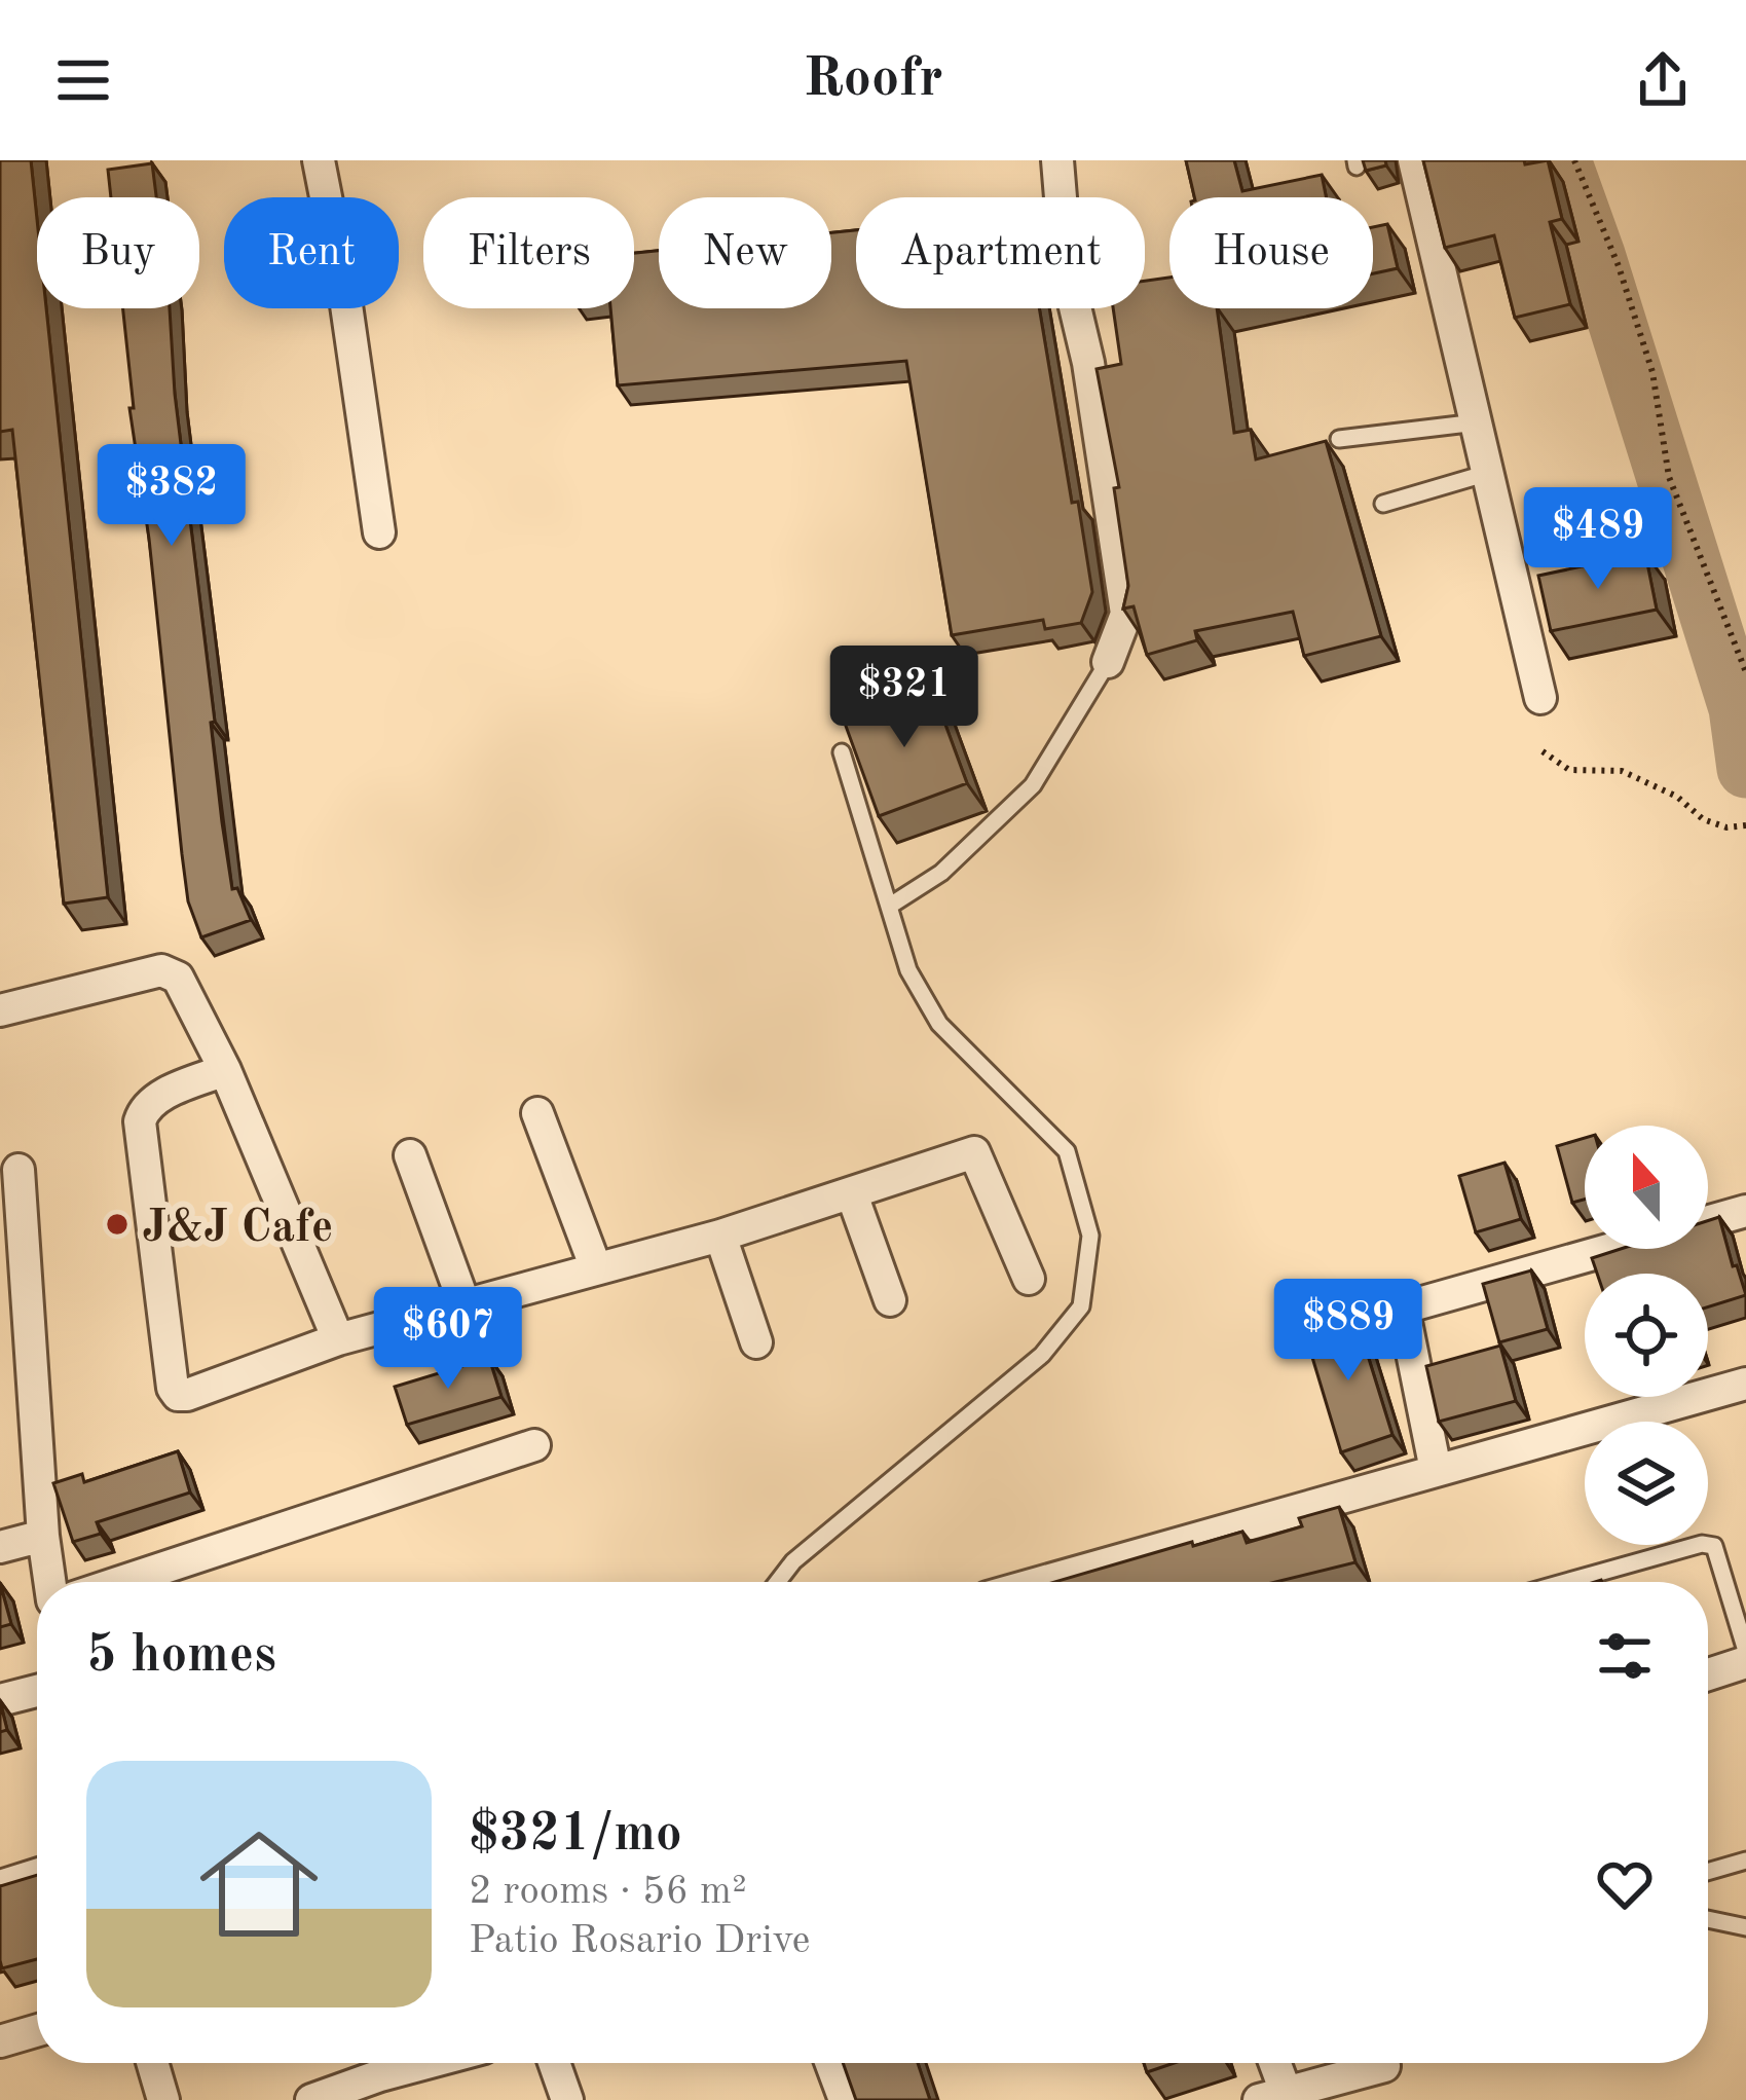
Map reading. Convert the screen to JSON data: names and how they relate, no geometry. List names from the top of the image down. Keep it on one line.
{"places":["J&J Cafe"],"north":"top","page":{"header":"Roofr","chip":["Buy","Rent","Filters","New","Apartment","House"],"price":["$382","$489","$321","$889","$607"],"heading":"5 homes","list":[{"name":"$321/mo","note":"2 rooms · 56 m² · Patio Rosario Drive"}]}}
